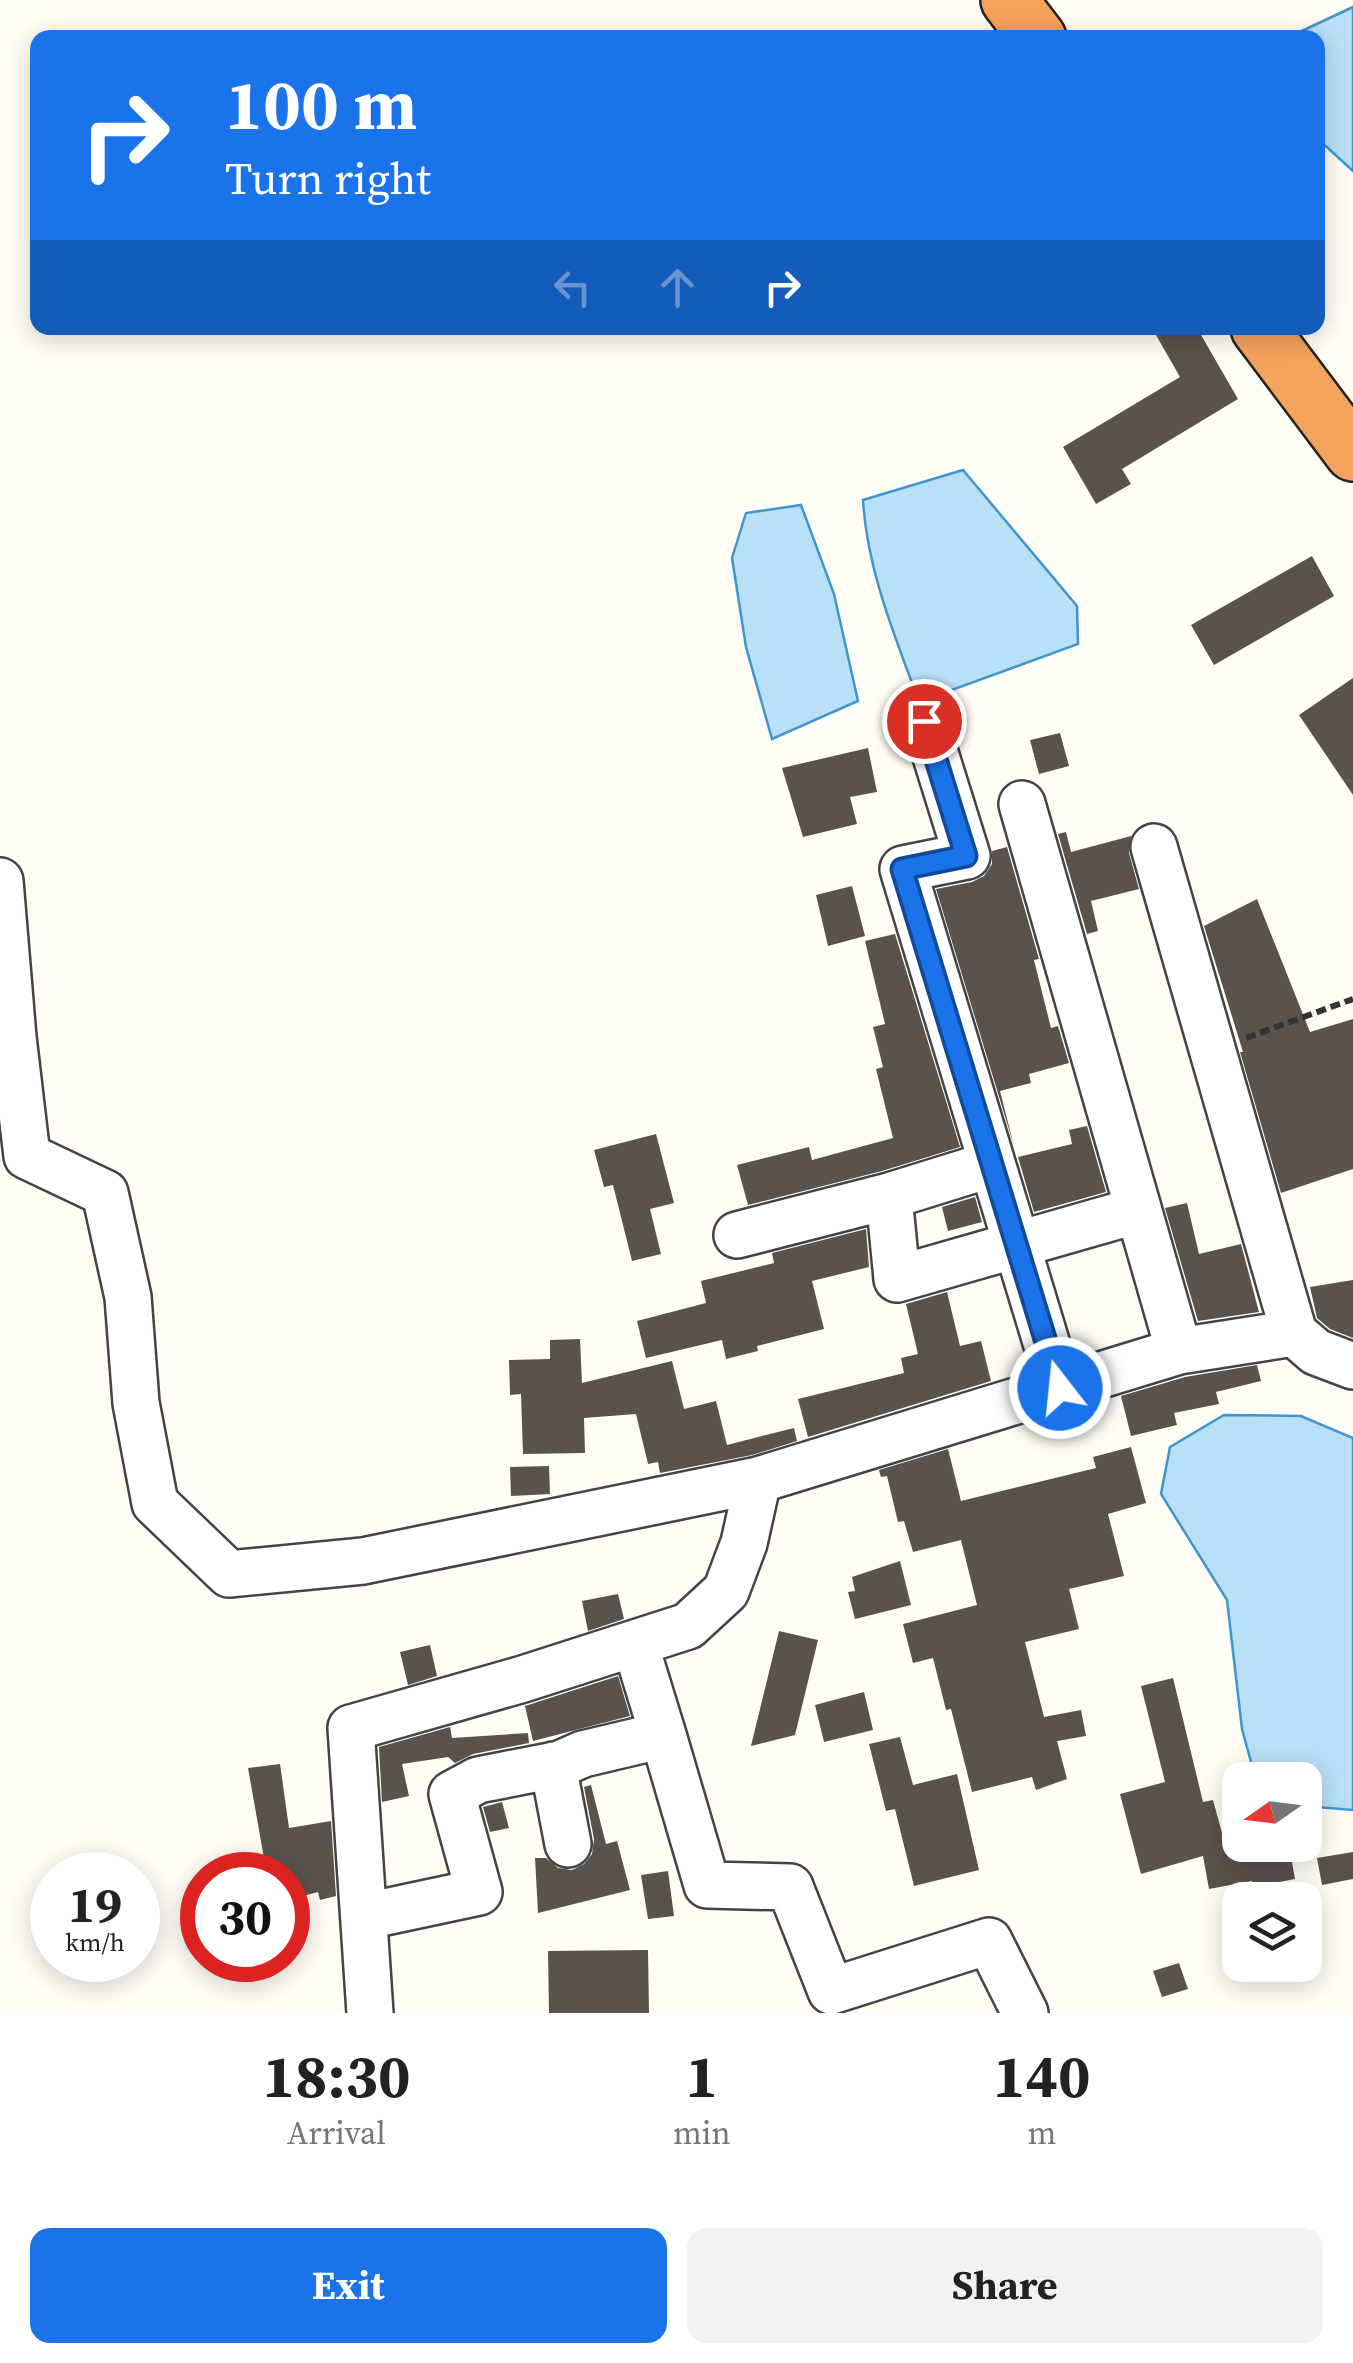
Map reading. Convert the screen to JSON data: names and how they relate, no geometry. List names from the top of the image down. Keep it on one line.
{"north":"left","page":{"turn":["100 m","Turn right"],"speed":"19 km/h","limit":"30","eta":["18:30","Arrival","1","min","140","m"],"buttons":["Exit","Share"]}}
